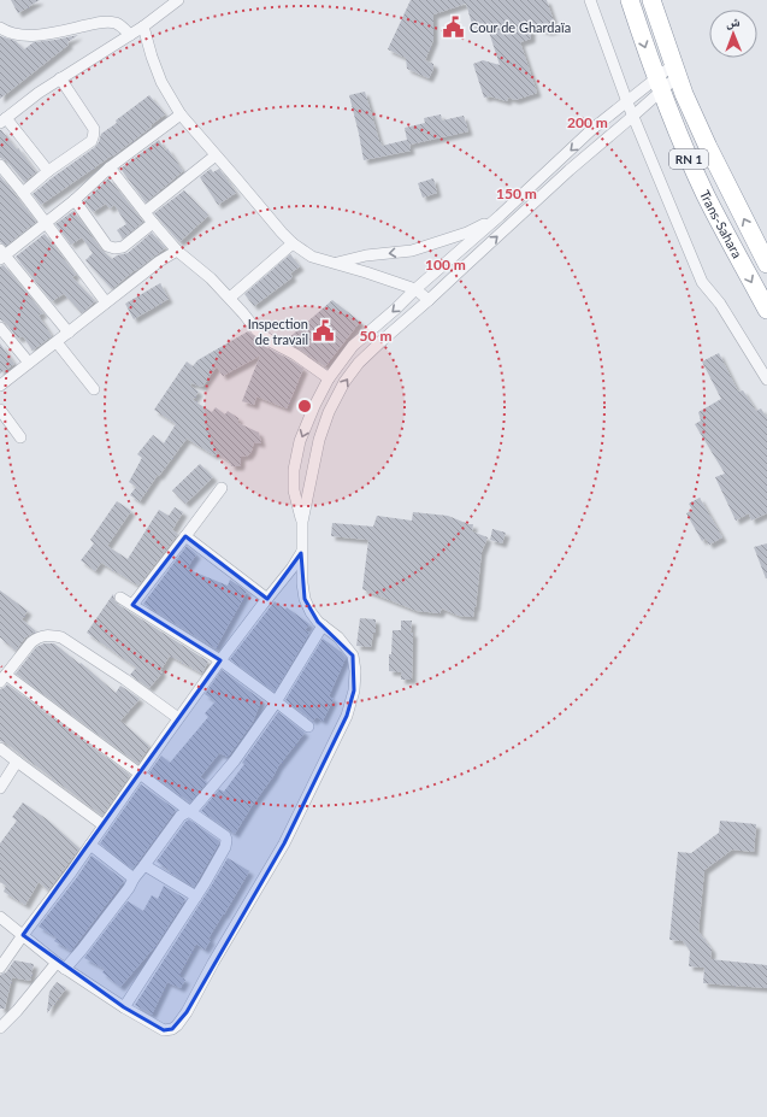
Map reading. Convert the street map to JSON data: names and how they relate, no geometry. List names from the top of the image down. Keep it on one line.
{"streets":{"highway":["RN 1","Trans-Sahara"]},"places":{"public building":["Cour de Ghardaïa","Inspection de travail"]},"north":"top","rings":["200 m","150 m","100 m","50 m"]}
